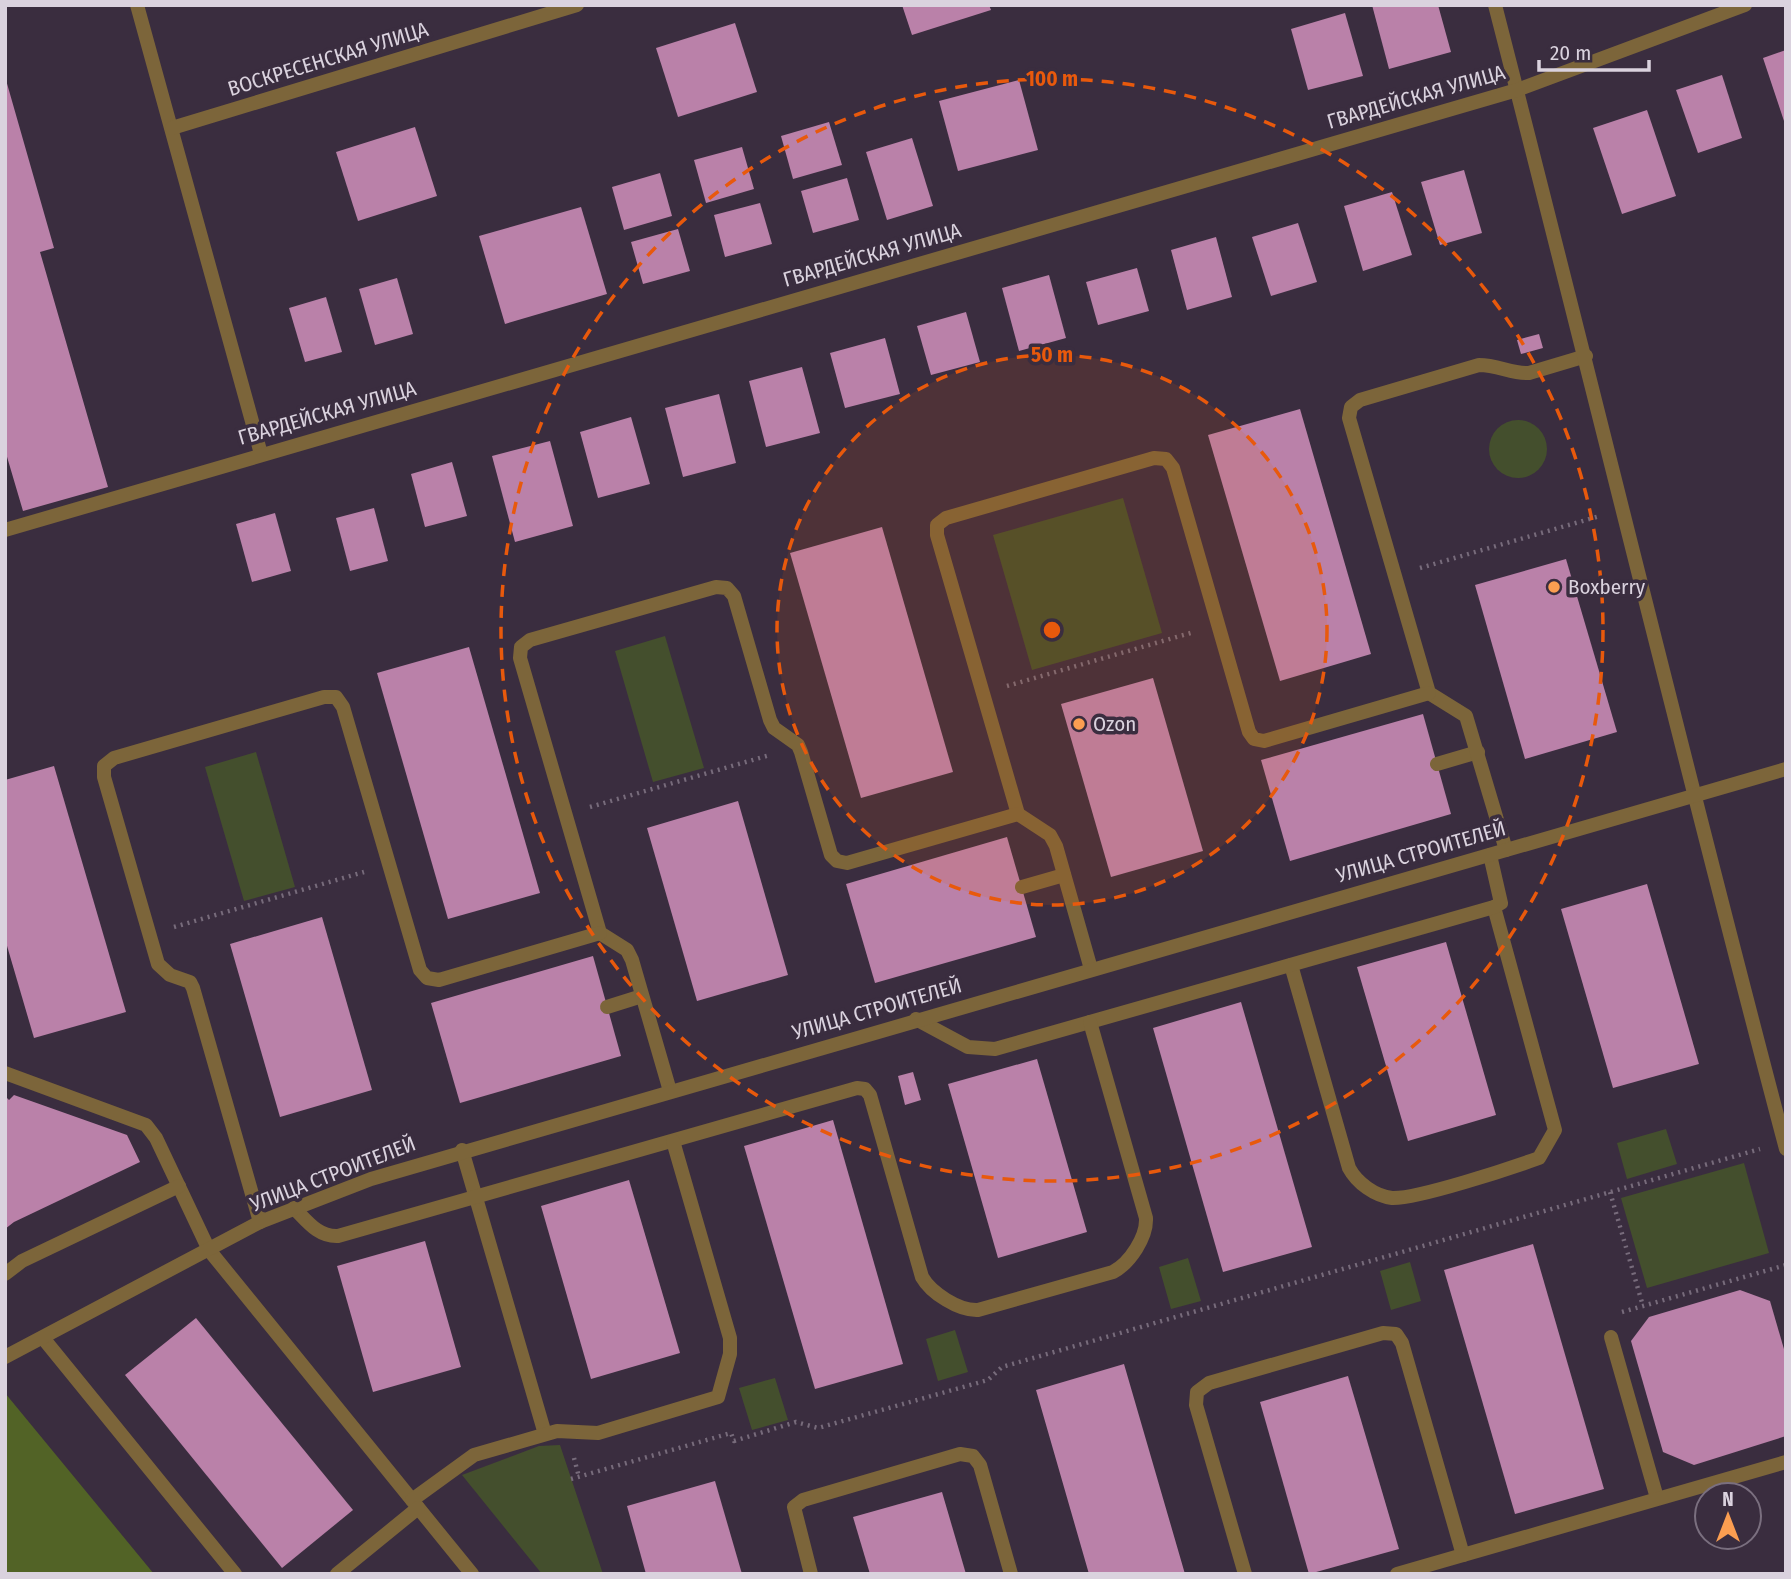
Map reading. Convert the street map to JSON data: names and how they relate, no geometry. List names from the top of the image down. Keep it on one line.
{"streets":{"street":["ВОСКРЕСЕНСКАЯ УЛИЦА","ГВАРДЕЙСКАЯ УЛИЦА","УЛИЦА СТРОИТЕЛЕЙ"]},"places":["Boxberry","Ozon"],"scale_bar":"20 m","north":"top","rings":["100 m","50 m"]}
